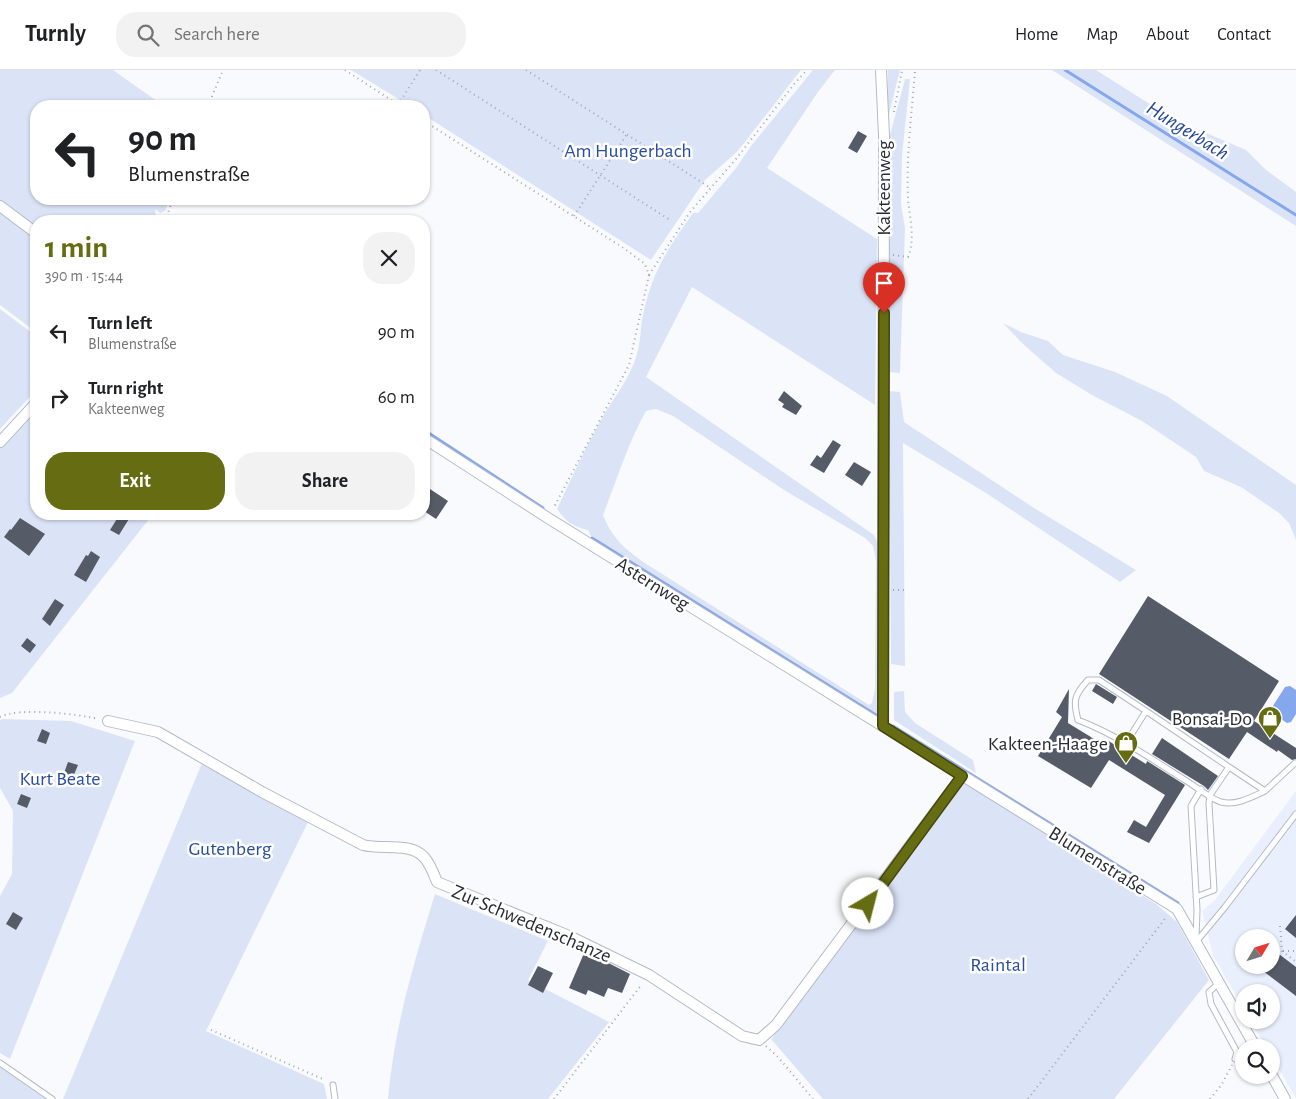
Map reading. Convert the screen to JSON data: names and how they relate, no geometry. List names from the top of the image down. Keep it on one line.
{"streets":{"street":["Kakteenweg","Asternweg","Blumenstraße","Zur Schwedenschanze"]},"crossings":[["Kakteenweg","Asternweg"],["Kakteenweg","Blumenstraße"],["Asternweg","Blumenstraße"]],"water":["Hungerbach"],"parks":["Am Hungerbach","Kurt Beate","Gutenberg","Raintal"],"places":{"shop":["Bonsai-Do","Kakteen-Haage"]},"north":"top right","page":{"header":"Turnly","search":"Search here","nav":["Home","Map","About","Contact"],"turn":["90 m","Blumenstraße"],"heading":["1 min","390 m · 15:44"],"list":[{"name":"Turn left","note":"Blumenstraße","value":"90 m"},{"name":"Turn right","note":"Kakteenweg","value":"60 m"}],"buttons":["Exit","Share"]}}
